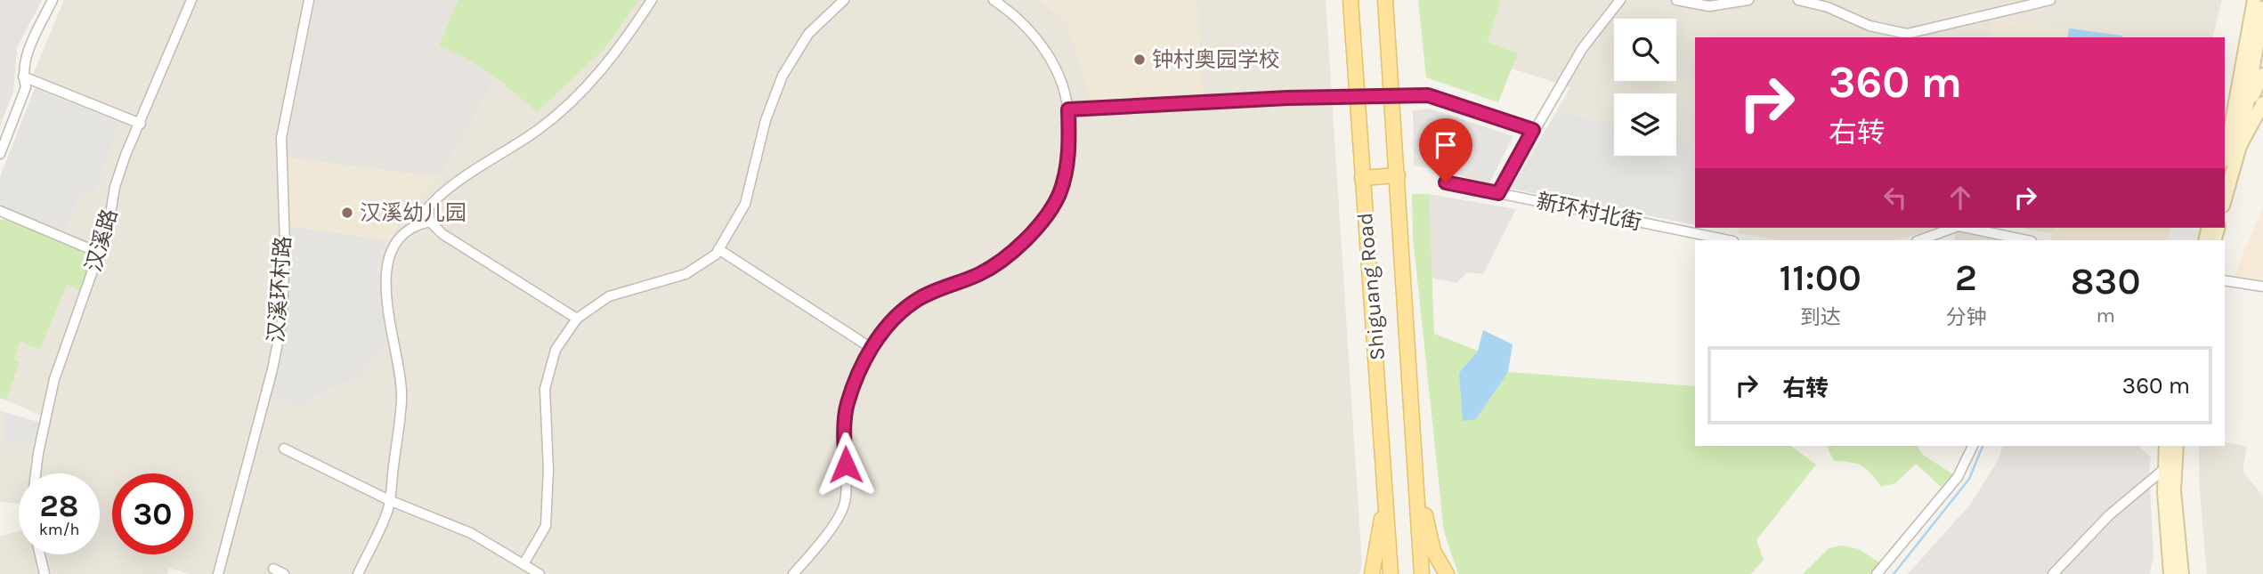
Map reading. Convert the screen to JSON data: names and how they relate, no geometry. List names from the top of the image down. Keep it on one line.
{"streets":{"main road":["Shiguang Road"],"street":["新环村北街","汉溪路","汉溪环村路"]},"places":["钟村奥园学校","汉溪幼儿园"],"page":{"turn":["360 m","右转"],"eta":["11:00","到达","2","分钟","830","m"],"list":[{"name":"右转","value":"360 m"}],"speed":"28 km/h","limit":"30"}}
